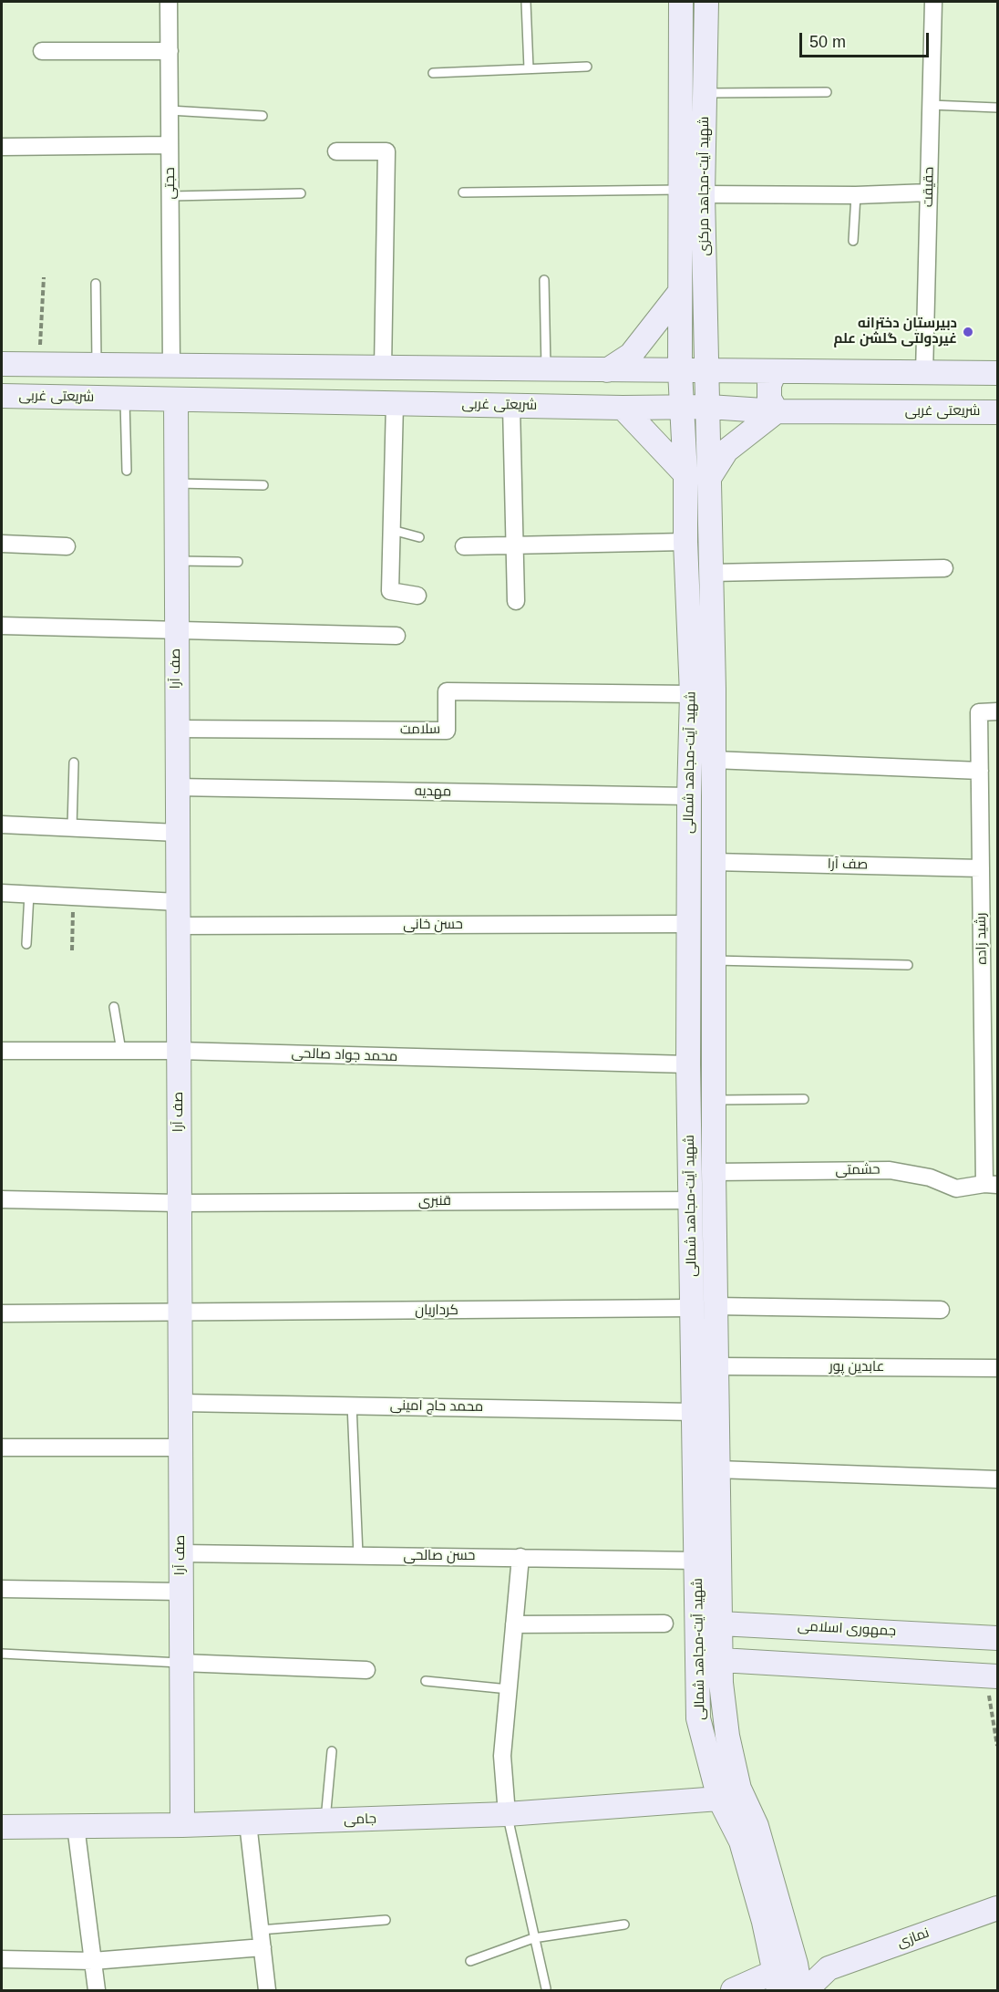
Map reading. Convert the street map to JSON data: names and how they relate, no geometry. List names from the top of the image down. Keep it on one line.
{"streets":{"main road":["شهید آیت-مجاهد مرکزی","شریعتی غربی","صف آرا","شهید آیت-مجاهد شمالی","جمهوری اسلامی","جامی","نمازی"],"street":["حجتی","حقیقت","سلامت","مهدیه","حسن خانی","رشید زاده","محمد جواد صالحی","حشمتی","قنبری","کرداریان","عابدین پور","محمد حاج امینی","حسن صالحی"]},"crossings":[["شهید آیت-مجاهد مرکزی","شریعتی غربی"],["شهید آیت-مجاهد مرکزی","شهید آیت-مجاهد شمالی"],["شریعتی غربی","صف آرا"],["شریعتی غربی","شهید آیت-مجاهد شمالی"],["صف آرا","سلامت"],["صف آرا","شهید آیت-مجاهد شمالی"],["صف آرا","مهدیه"],["صف آرا","حسن خانی"],["صف آرا","رشید زاده"],["صف آرا","محمد جواد صالحی"],["صف آرا","قنبری"],["صف آرا","کرداریان"],["صف آرا","محمد حاج امینی"],["صف آرا","حسن صالحی"],["صف آرا","جامی"],["سلامت","شهید آیت-مجاهد شمالی"],["شهید آیت-مجاهد شمالی","مهدیه"],["شهید آیت-مجاهد شمالی","حسن خانی"],["شهید آیت-مجاهد شمالی","محمد جواد صالحی"],["شهید آیت-مجاهد شمالی","حشمتی"],["شهید آیت-مجاهد شمالی","قنبری"],["شهید آیت-مجاهد شمالی","کرداریان"],["شهید آیت-مجاهد شمالی","عابدین پور"],["شهید آیت-مجاهد شمالی","محمد حاج امینی"],["شهید آیت-مجاهد شمالی","حسن صالحی"],["شهید آیت-مجاهد شمالی","جمهوری اسلامی"],["شهید آیت-مجاهد شمالی","جامی"],["شهید آیت-مجاهد شمالی","نمازی"],["رشید زاده","حشمتی"]],"places":["دبیرستان دخترانه غیردولتی گلشن علم"],"scale_bar":"50 m"}
